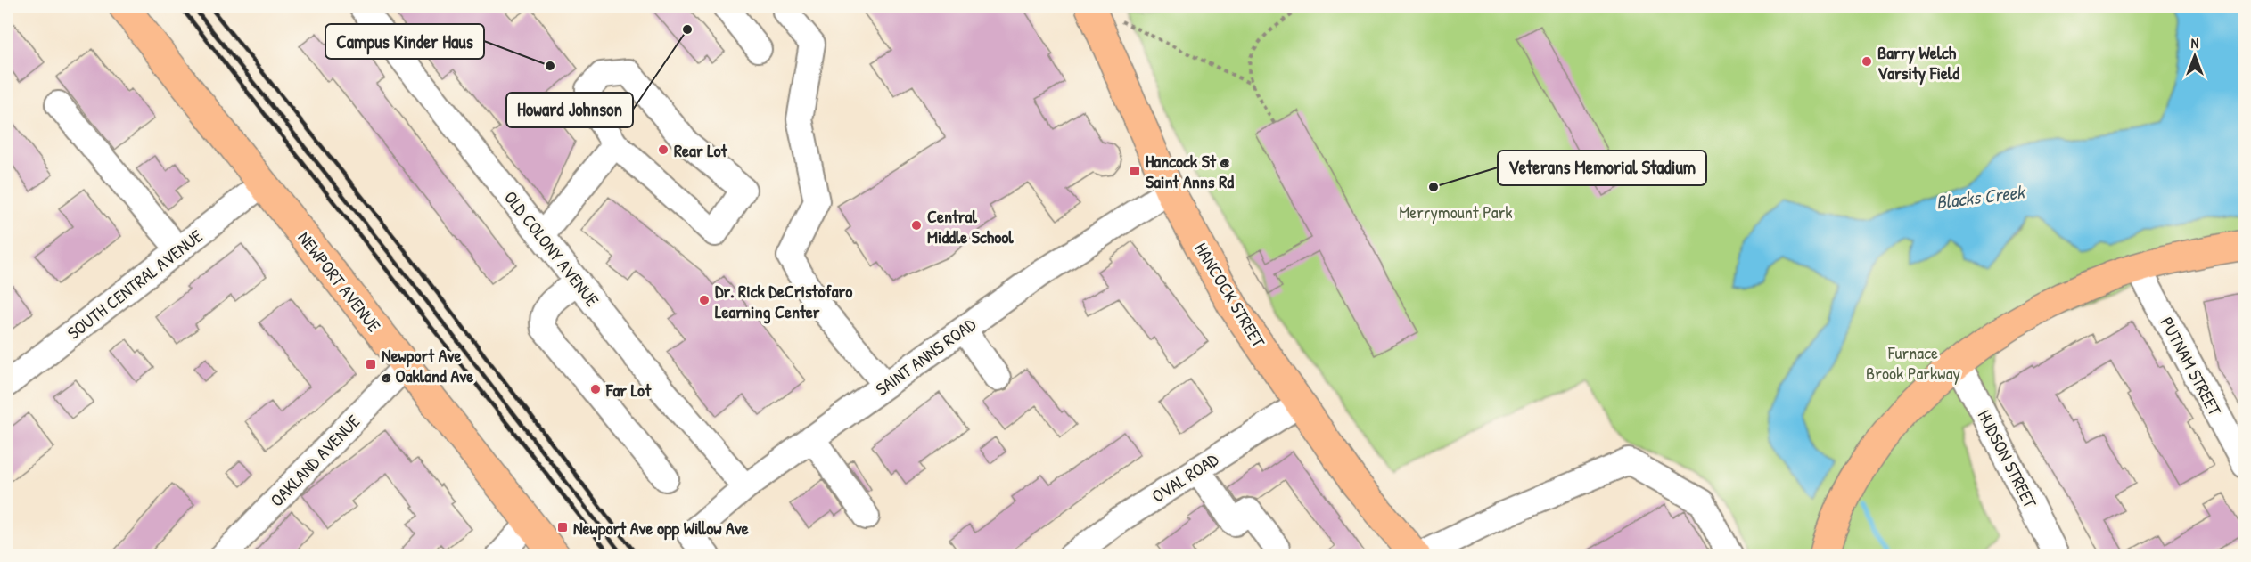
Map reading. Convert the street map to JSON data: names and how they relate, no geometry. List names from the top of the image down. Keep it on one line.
{"streets":{"main road":["NEWPORT AVENUE","HANCOCK STREET"],"street":["OLD COLONY AVENUE","SOUTH CENTRAL AVENUE","SAINT ANNS ROAD","PUTNAM STREET","HUDSON STREET","OAKLAND AVENUE","OVAL ROAD"]},"crossings":[["OLD COLONY AVENUE","SAINT ANNS ROAD"],["NEWPORT AVENUE","SOUTH CENTRAL AVENUE"],["NEWPORT AVENUE","OAKLAND AVENUE"],["HANCOCK STREET","SAINT ANNS ROAD"],["HANCOCK STREET","OVAL ROAD"]],"water":["Blacks Creek"],"parks":["Merrymount Park","Furnace Brook Parkway"],"places":{"other":["Howard Johnson","Barry Welch Varsity Field","Campus Kinder Haus","Rear Lot","Veterans Memorial Stadium","Central Middle School","Dr. Rick DeCristofaro Learning Center","Far Lot"],"transit":["Hancock St @ Saint Anns Rd","Newport Ave @ Oakland Ave","Newport Ave opp Willow Ave"]},"north":"top"}
